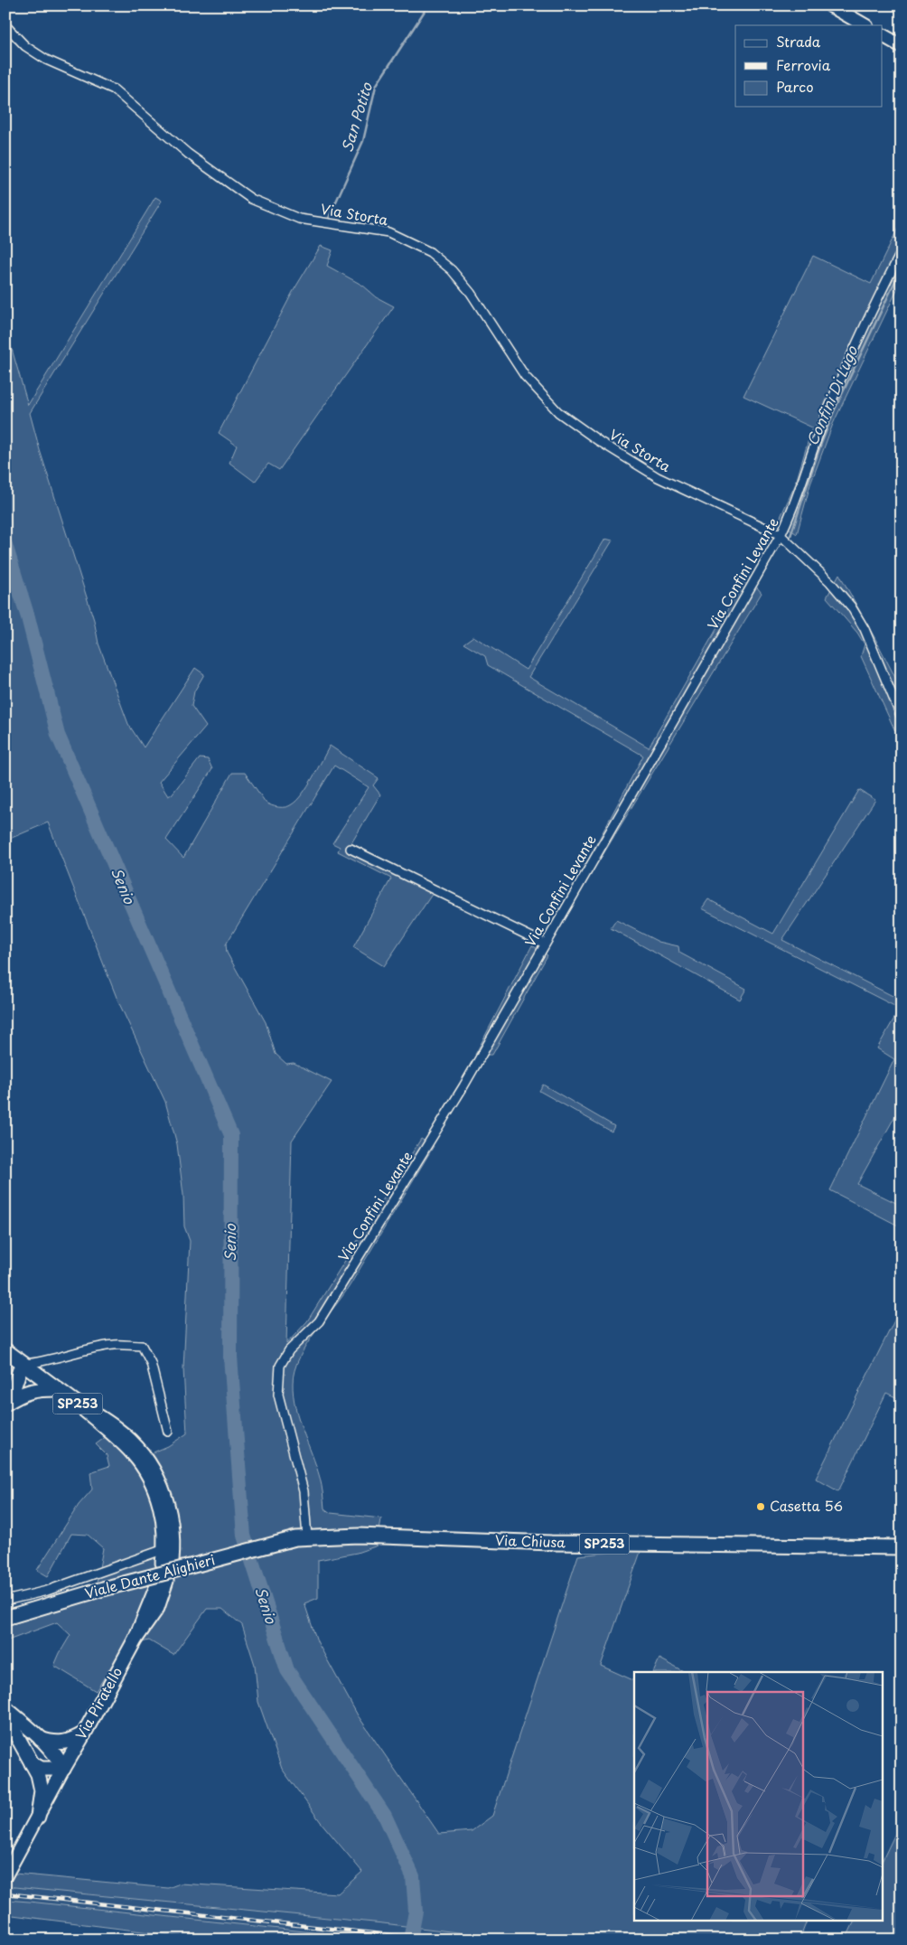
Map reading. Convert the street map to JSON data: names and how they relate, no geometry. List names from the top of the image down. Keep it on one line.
{"streets":{"main road":["SP253","Via Chiusa","Viale Dante Alighieri","Via Piratello"],"street":["Via Storta","Via Confini Levante"]},"crossings":[["Via Storta","Via Confini Levante"],["Via Confini Levante","Via Chiusa"],["Via Confini Levante","Viale Dante Alighieri"],["Via Chiusa","Viale Dante Alighieri"]],"water":["San Potito","Confini Di Lugo","Senio"],"places":["Casetta 56"],"legend":["Strada","Ferrovia","Parco"]}
